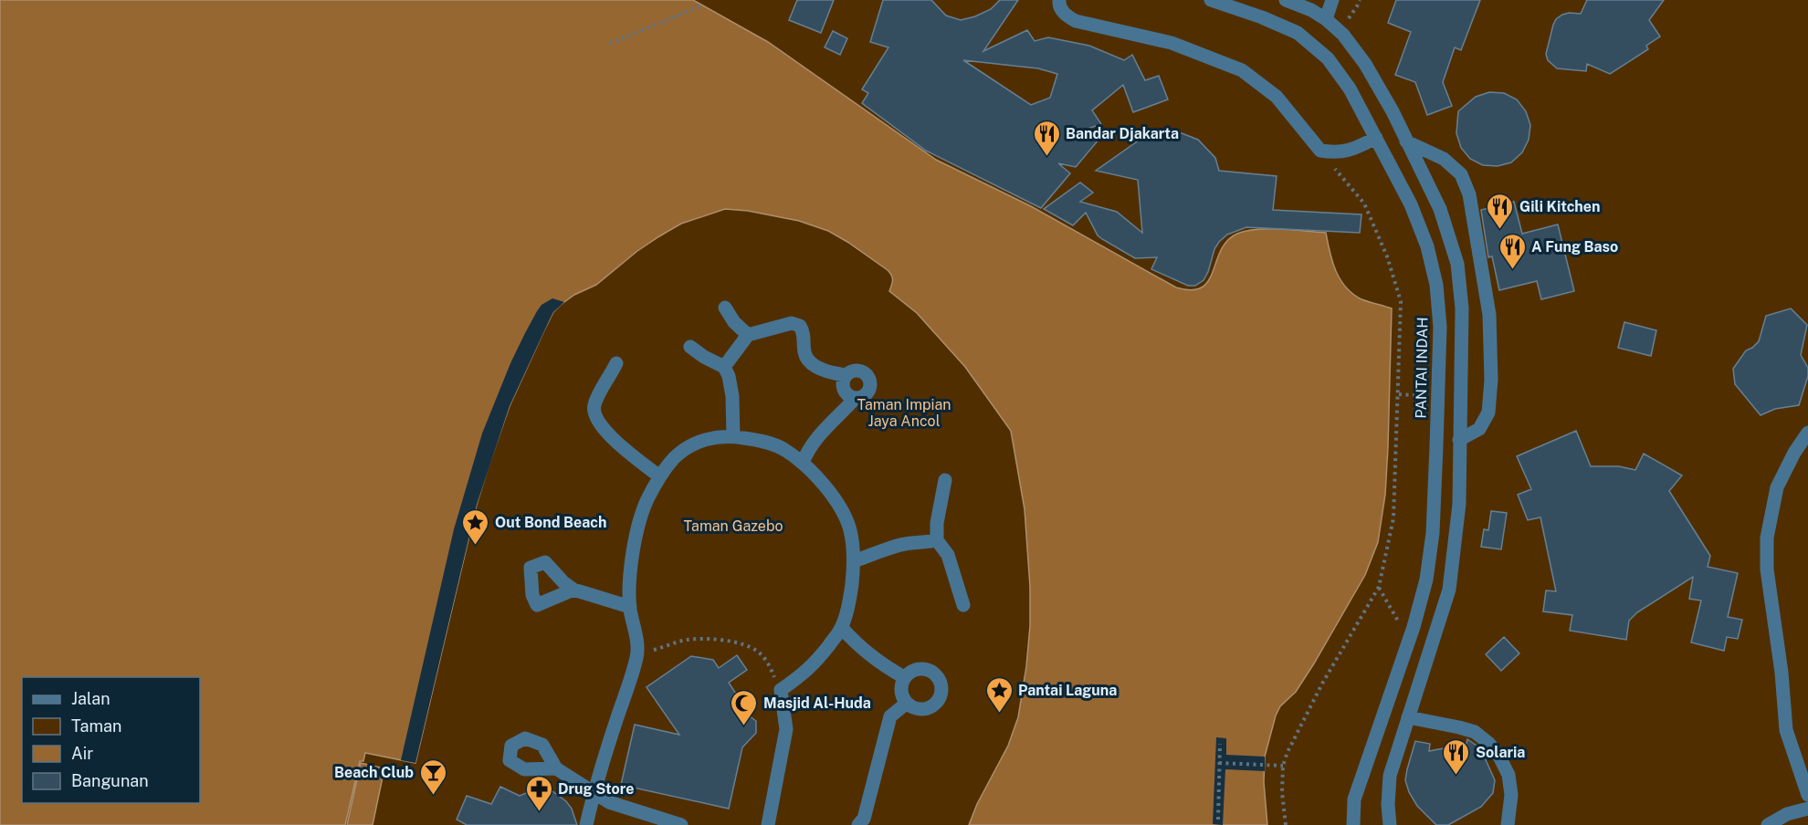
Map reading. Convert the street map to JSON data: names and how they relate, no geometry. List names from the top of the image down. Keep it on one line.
{"streets":{"street":["PANTAI INDAH"]},"parks":["Taman Impian Jaya Ancol","Taman Gazebo"],"places":{"restaurant":["Bandar Djakarta","Gili Kitchen","A Fung Baso","Solaria"],"place":["Out Bond Beach","Pantai Laguna"],"mosque":["Masjid Al-Huda"],"bar":["Beach Club"],"pharmacy":["Drug Store"]},"legend":["Jalan","Taman","Air","Bangunan"]}
